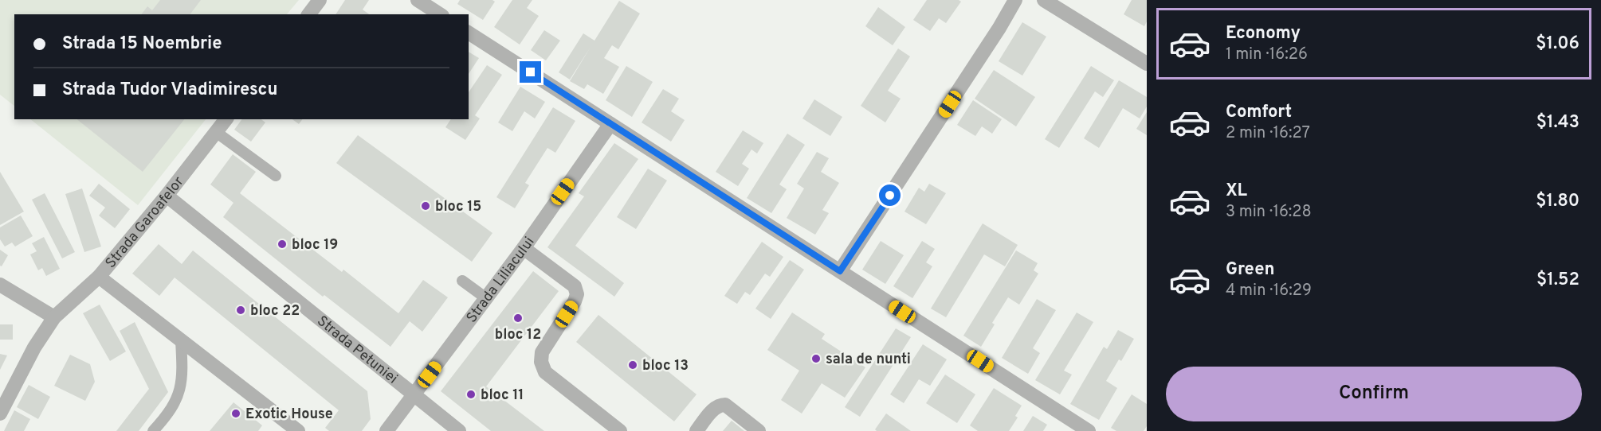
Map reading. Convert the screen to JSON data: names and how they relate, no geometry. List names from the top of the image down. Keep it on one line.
{"streets":{"street":["Strada Garoafelor","Strada Liliacului","Strada Petuniei"]},"crossings":[["Strada Garoafelor","Strada Petuniei"],["Strada Liliacului","Strada Petuniei"]],"places":["bloc 15","bloc 19","bloc 22","bloc 12","sala de nunti","bloc 13","bloc 11","Exotic House"],"page":{"list":[{"name":"Economy","note":"1 min · 16:26","value":"$1.06"},{"name":"Comfort","note":"2 min · 16:27","value":"$1.43"},{"name":"XL","note":"3 min · 16:28","value":"$1.80"},{"name":"Green","note":"4 min · 16:29","value":"$1.52"}],"banner":["Strada 15 Noembrie","Strada Tudor Vladimirescu"],"buttons":"Confirm"}}
